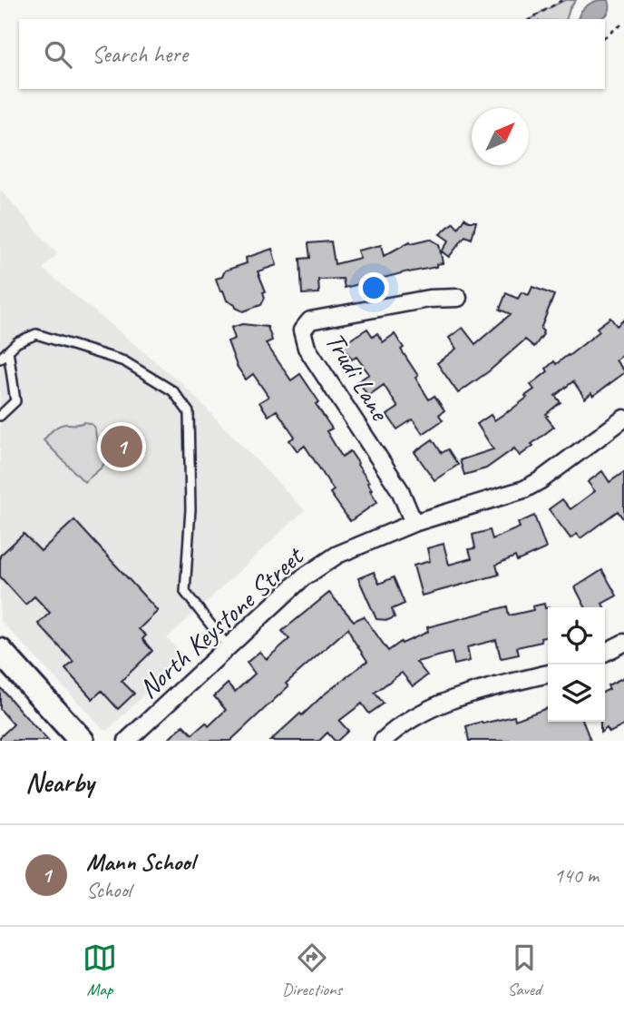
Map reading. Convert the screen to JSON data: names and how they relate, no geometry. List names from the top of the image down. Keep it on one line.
{"streets":{"street":["Trudi Lane","North Keystone Street"]},"crossings":[["Trudi Lane","North Keystone Street"]],"north":"top right","page":{"search":"Search here","pins":"1","heading":"Nearby","list":[{"mark":"1","name":"Mann School","note":"School","value":"140 m"}],"nav":["Map","Directions","Saved"]}}
